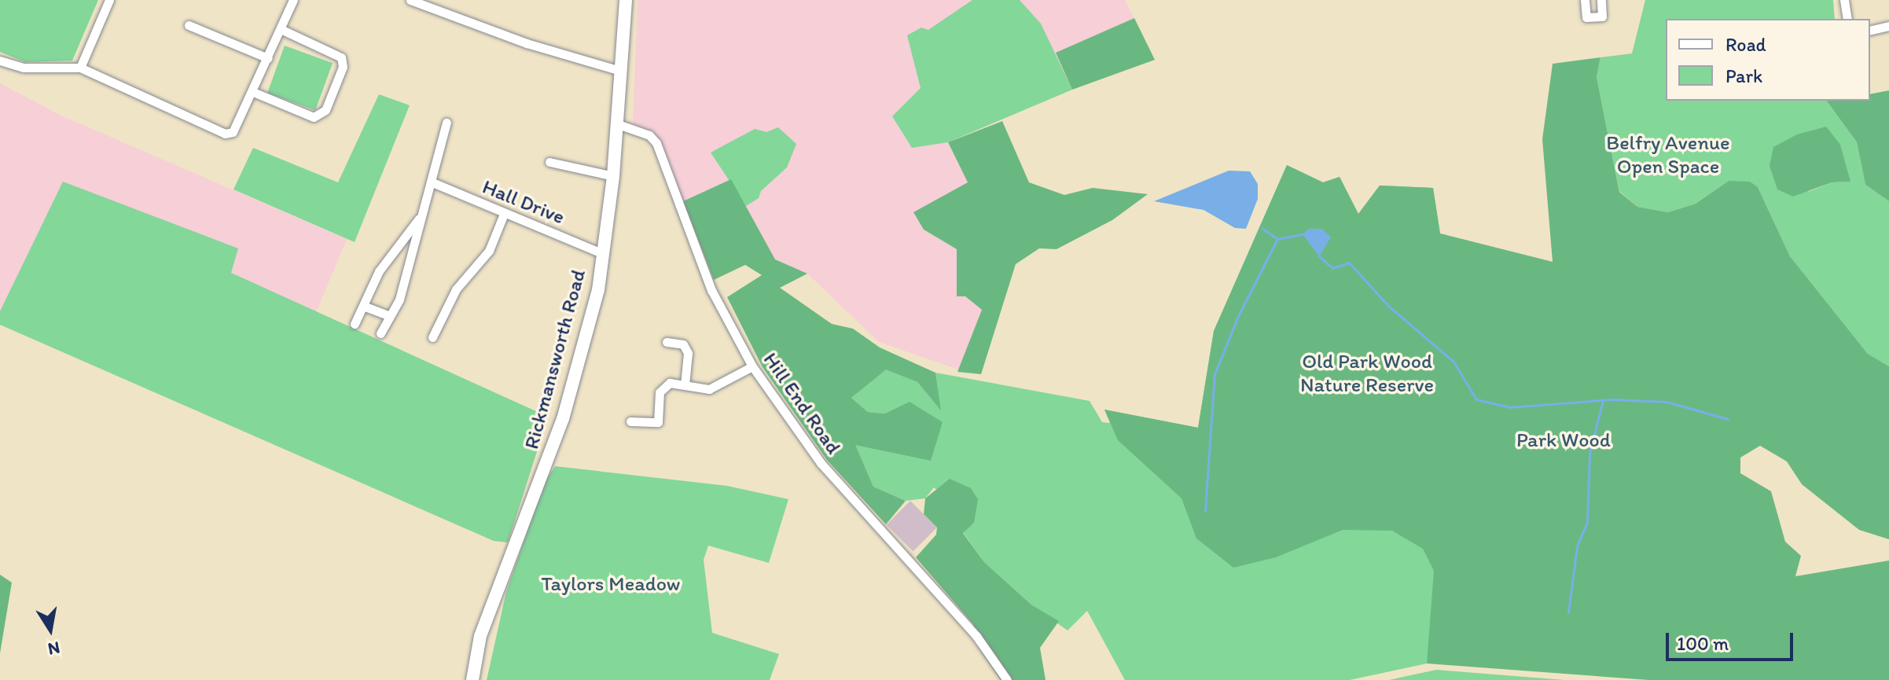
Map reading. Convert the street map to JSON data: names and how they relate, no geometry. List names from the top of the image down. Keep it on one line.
{"streets":{"street":["Hall Drive","Rickmansworth Road","Hill End Road"]},"crossings":[["Hall Drive","Rickmansworth Road"],["Rickmansworth Road","Hill End Road"]],"parks":["Belfry Avenue Open Space","Old Park Wood Nature Reserve","Park Wood","Taylors Meadow"],"legend":["Road","Park"],"scale_bar":"100 m","north":"bottom"}
